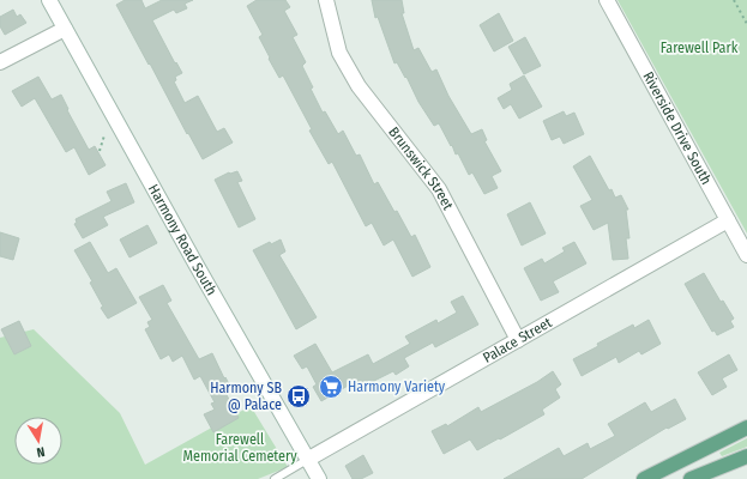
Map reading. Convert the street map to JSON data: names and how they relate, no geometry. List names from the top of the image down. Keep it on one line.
{"streets":{"street":["Riverside Drive South","Brunswick Street","Harmony Road South","Palace Street"]},"crossings":[["Riverside Drive South","Palace Street"],["Brunswick Street","Palace Street"],["Harmony Road South","Palace Street"]],"parks":["Farewell Park","Farewell Memorial Cemetery"],"places":{"supermarket":["Harmony Variety"],"bus stop":["Harmony SB @ Palace"]},"north":"bottom"}
